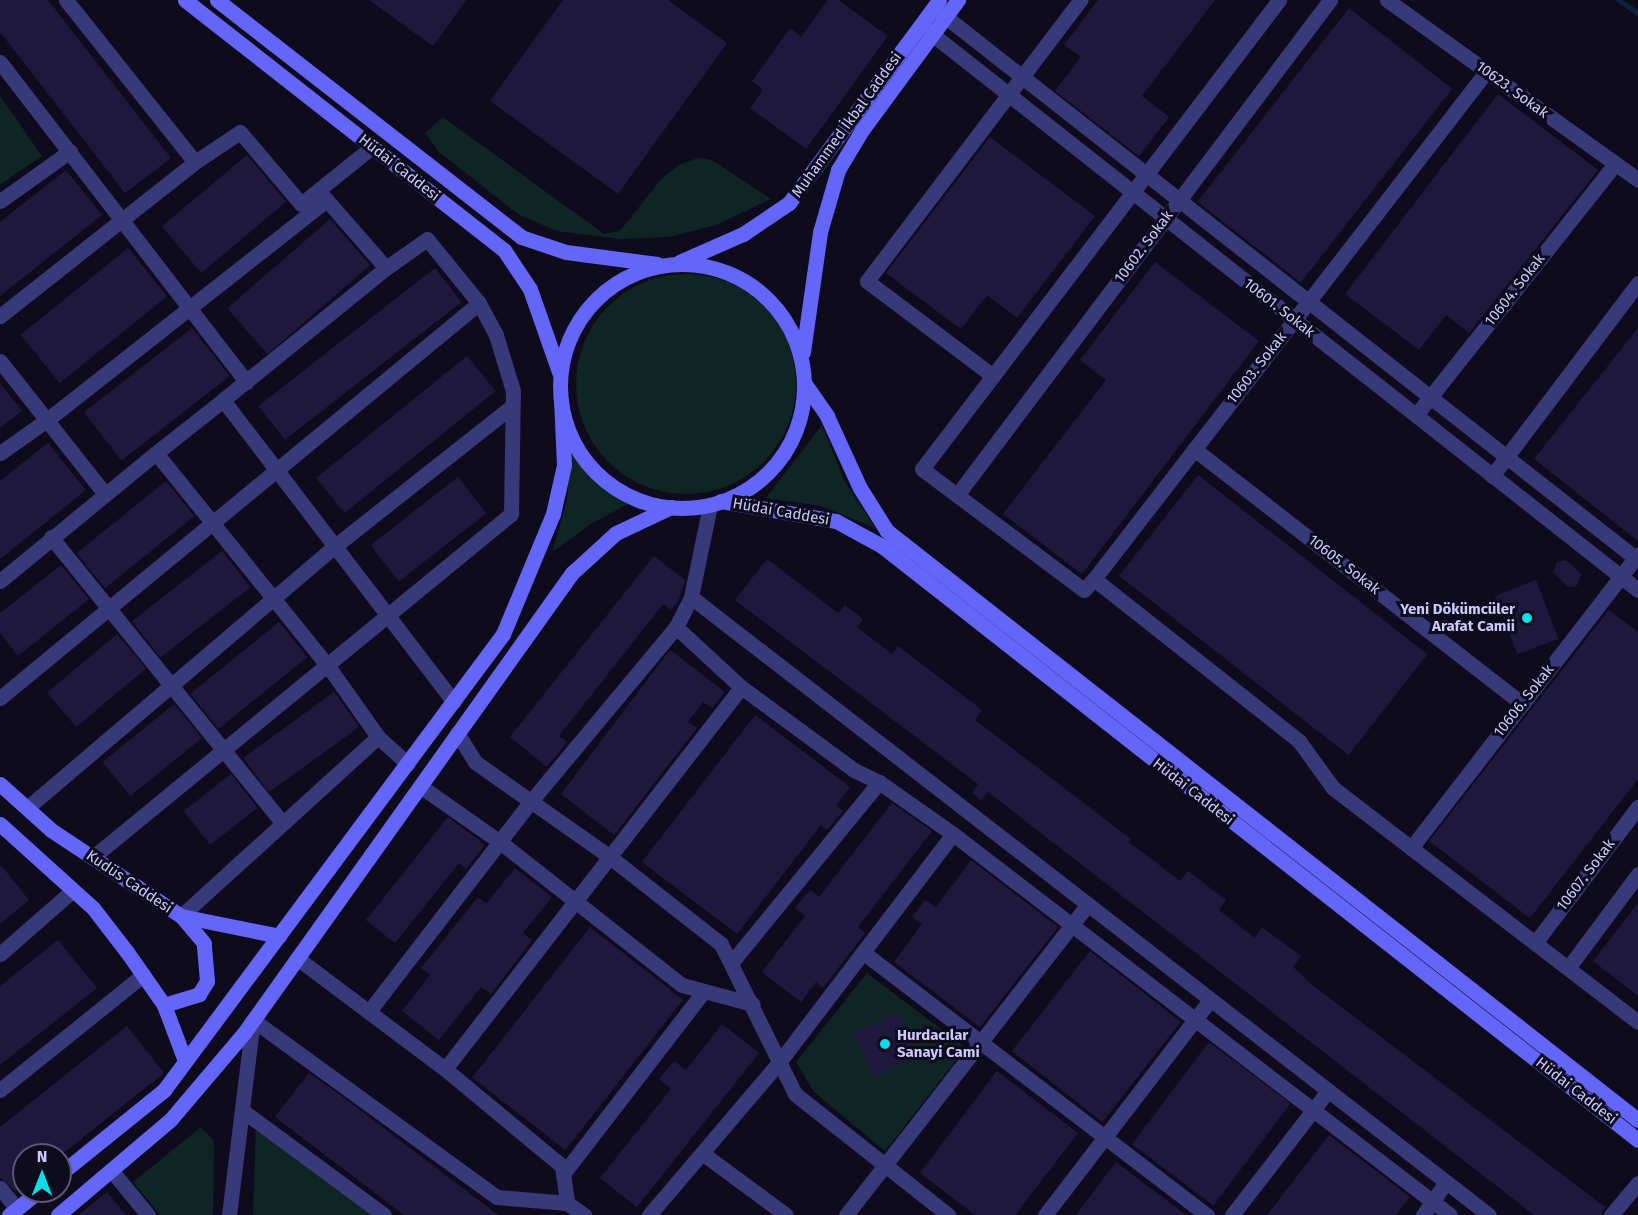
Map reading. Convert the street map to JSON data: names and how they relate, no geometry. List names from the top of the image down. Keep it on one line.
{"streets":{"street":["10623. Sokak","Muhammed İkbal Caddesi","Hüdai Caddesi","10602. Sokak","10604. Sokak","10601. Sokak","10603. Sokak","10605. Sokak","10606. Sokak","10607. Sokak","Kudüs Caddesi"]},"crossings":[["10623. Sokak","10604. Sokak"],["10623. Sokak","10603. Sokak"],["Muhammed İkbal Caddesi","Hüdai Caddesi"],["Muhammed İkbal Caddesi","10601. Sokak"],["10602. Sokak","10601. Sokak"],["10604. Sokak","10601. Sokak"],["10601. Sokak","10603. Sokak"],["10601. Sokak","10606. Sokak"],["10603. Sokak","10605. Sokak"],["10605. Sokak","10606. Sokak"]],"places":["Yeni Dökümcüler Arafat Camii","Hurdacılar Sanayi Cami"],"north":"top"}
